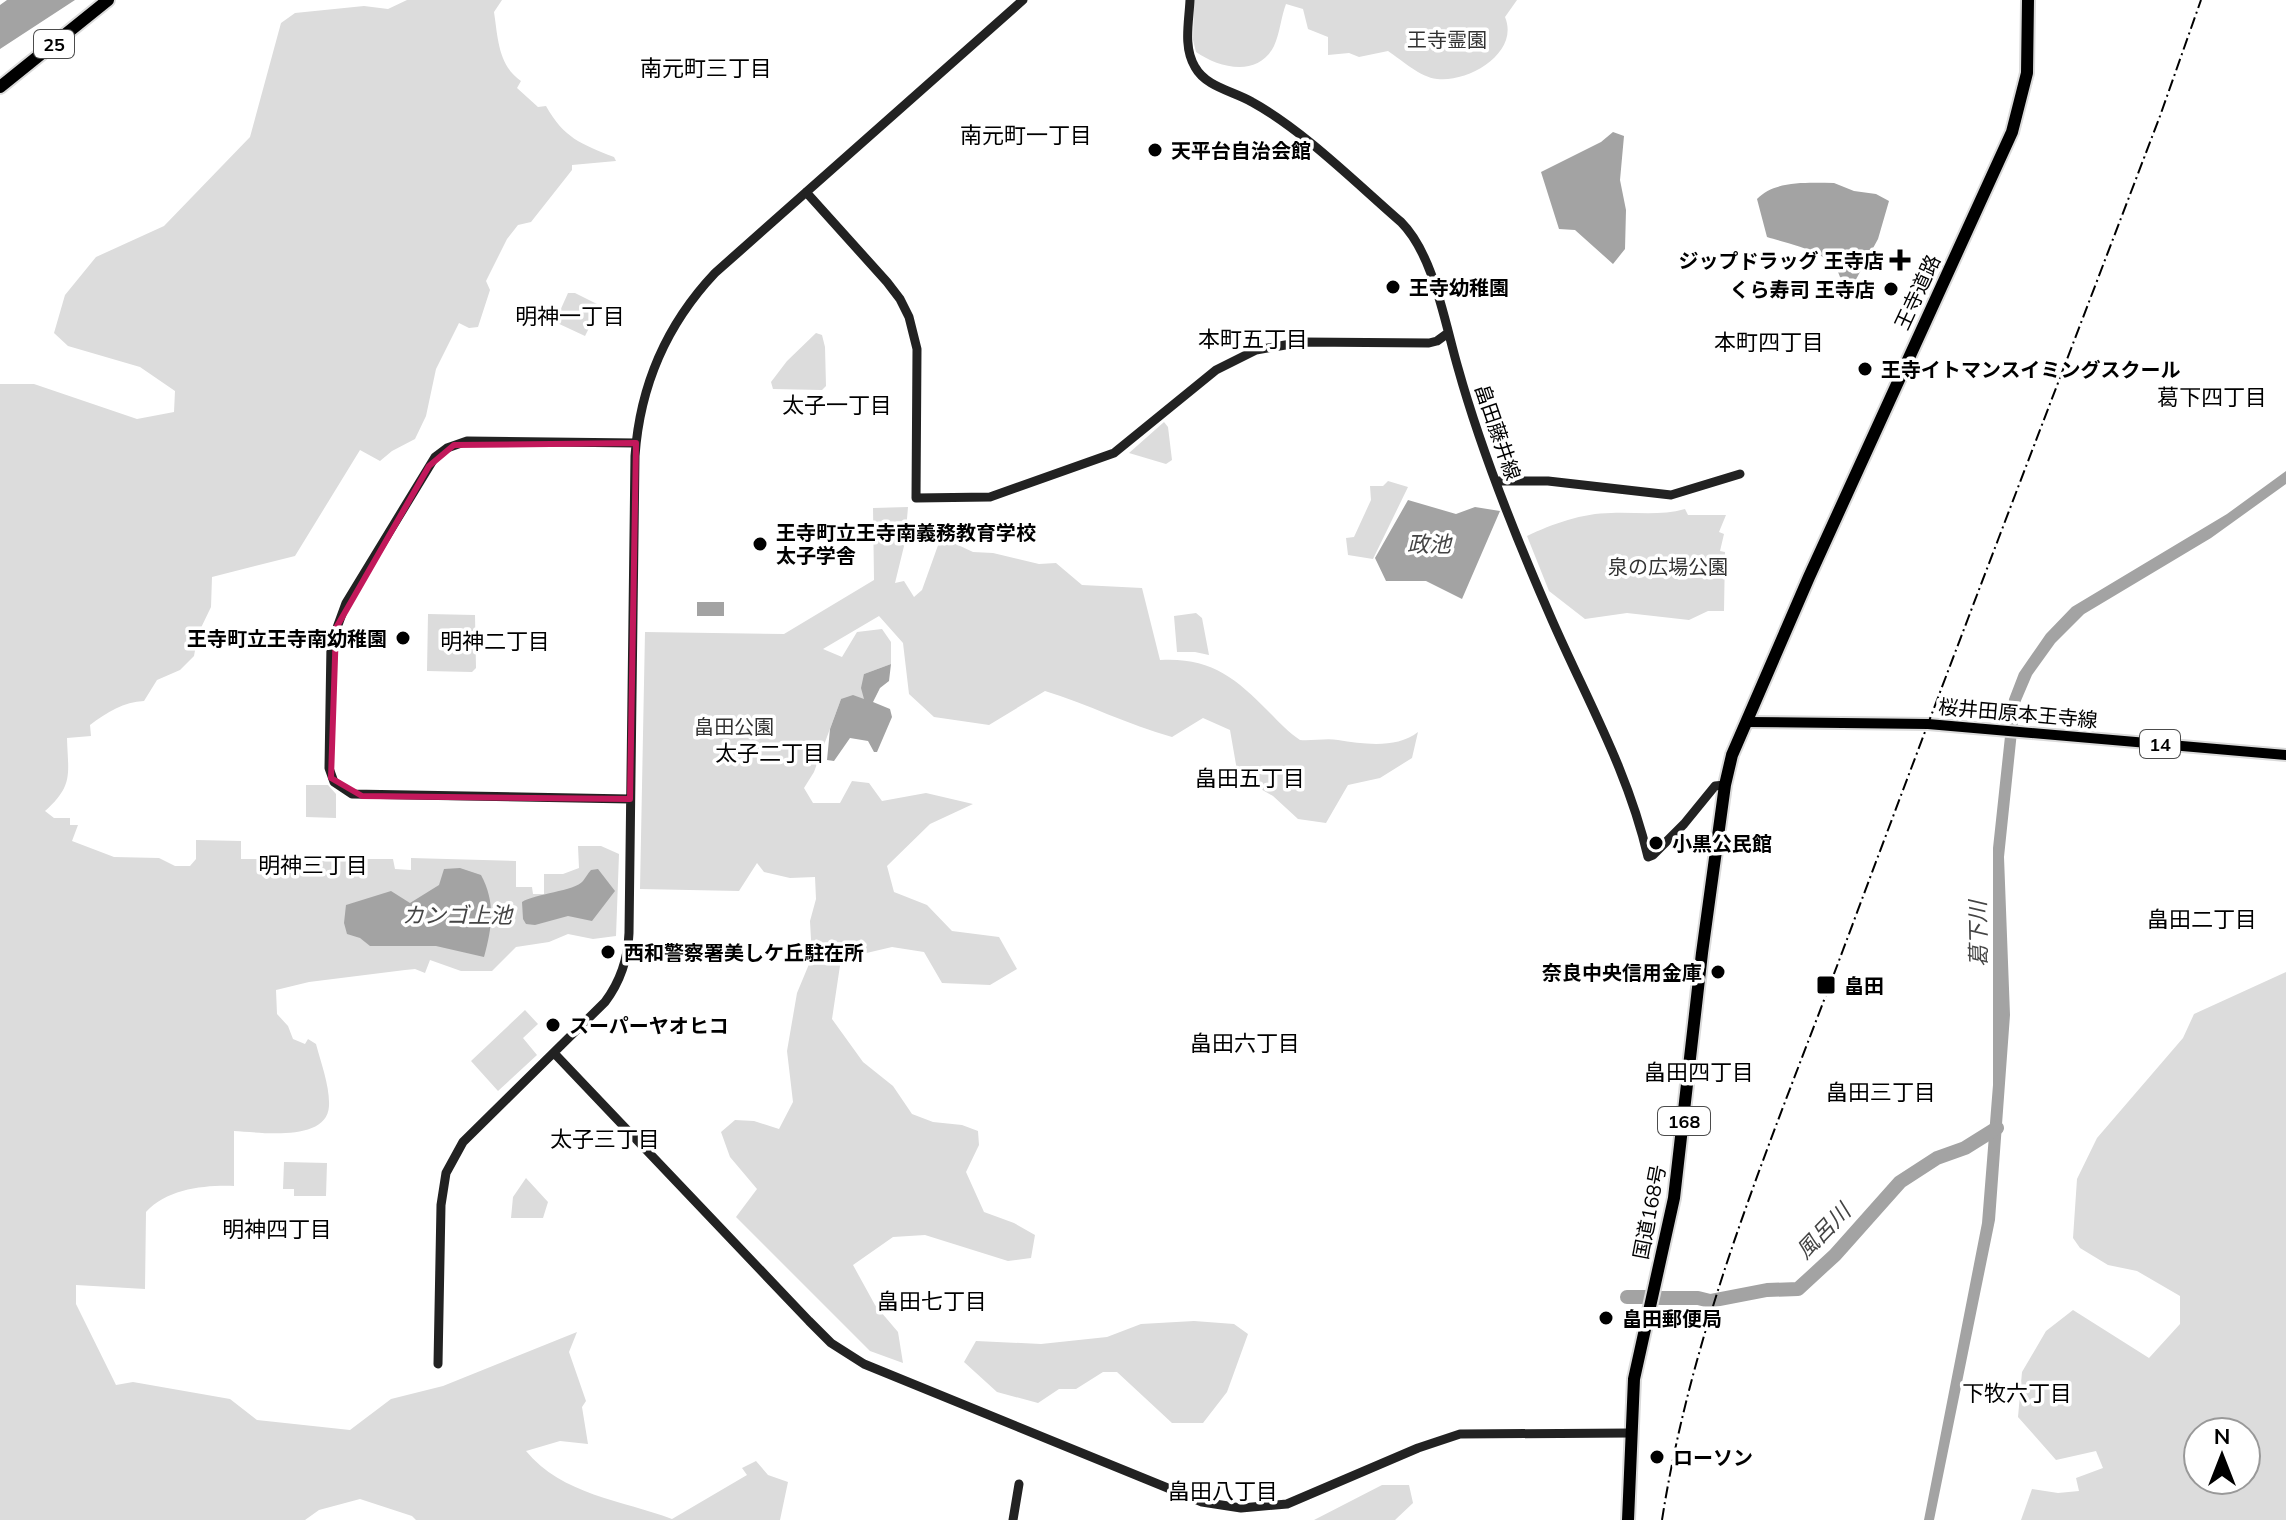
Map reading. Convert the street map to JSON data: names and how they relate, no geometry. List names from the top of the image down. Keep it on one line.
{"streets":{"highway":["25","王寺道路","168","国道168号"],"main road":["桜井田原本王寺線","14"],"street":["畠田藤井線"]},"crossings":[["王寺道路","桜井田原本王寺線"],["王寺道路","国道168号"],["畠田藤井線","国道168号"],["桜井田原本王寺線","国道168号"]],"districts":["南元町三丁目","南元町一丁目","明神一丁目","本町五丁目","本町四丁目","葛下四丁目","太子一丁目","明神二丁目","太子二丁目","畠田五丁目","明神三丁目","畠田二丁目","畠田六丁目","畠田四丁目","畠田三丁目","太子三丁目","明神四丁目","畠田七丁目","下牧六丁目","畠田八丁目"],"water":["政池","カンゴ上池","葛下川","風呂川"],"parks":["王寺霊園","泉の広場公園","畠田公園"],"places":{"other":["天平台自治会館","王寺幼稚園","くら寿司 王寺店","王寺イトマンスイミングスクール","王寺町立王寺南義務教育学校 太子学舎","王寺町立王寺南幼稚園","小黒公民館","西和警察署美しケ丘駐在所","奈良中央信用金庫","スーパーヤオヒコ","畠田郵便局","ローソン"],"health":["ジップドラッグ 王寺店"],"transit":["畠田"]},"north":"top"}
